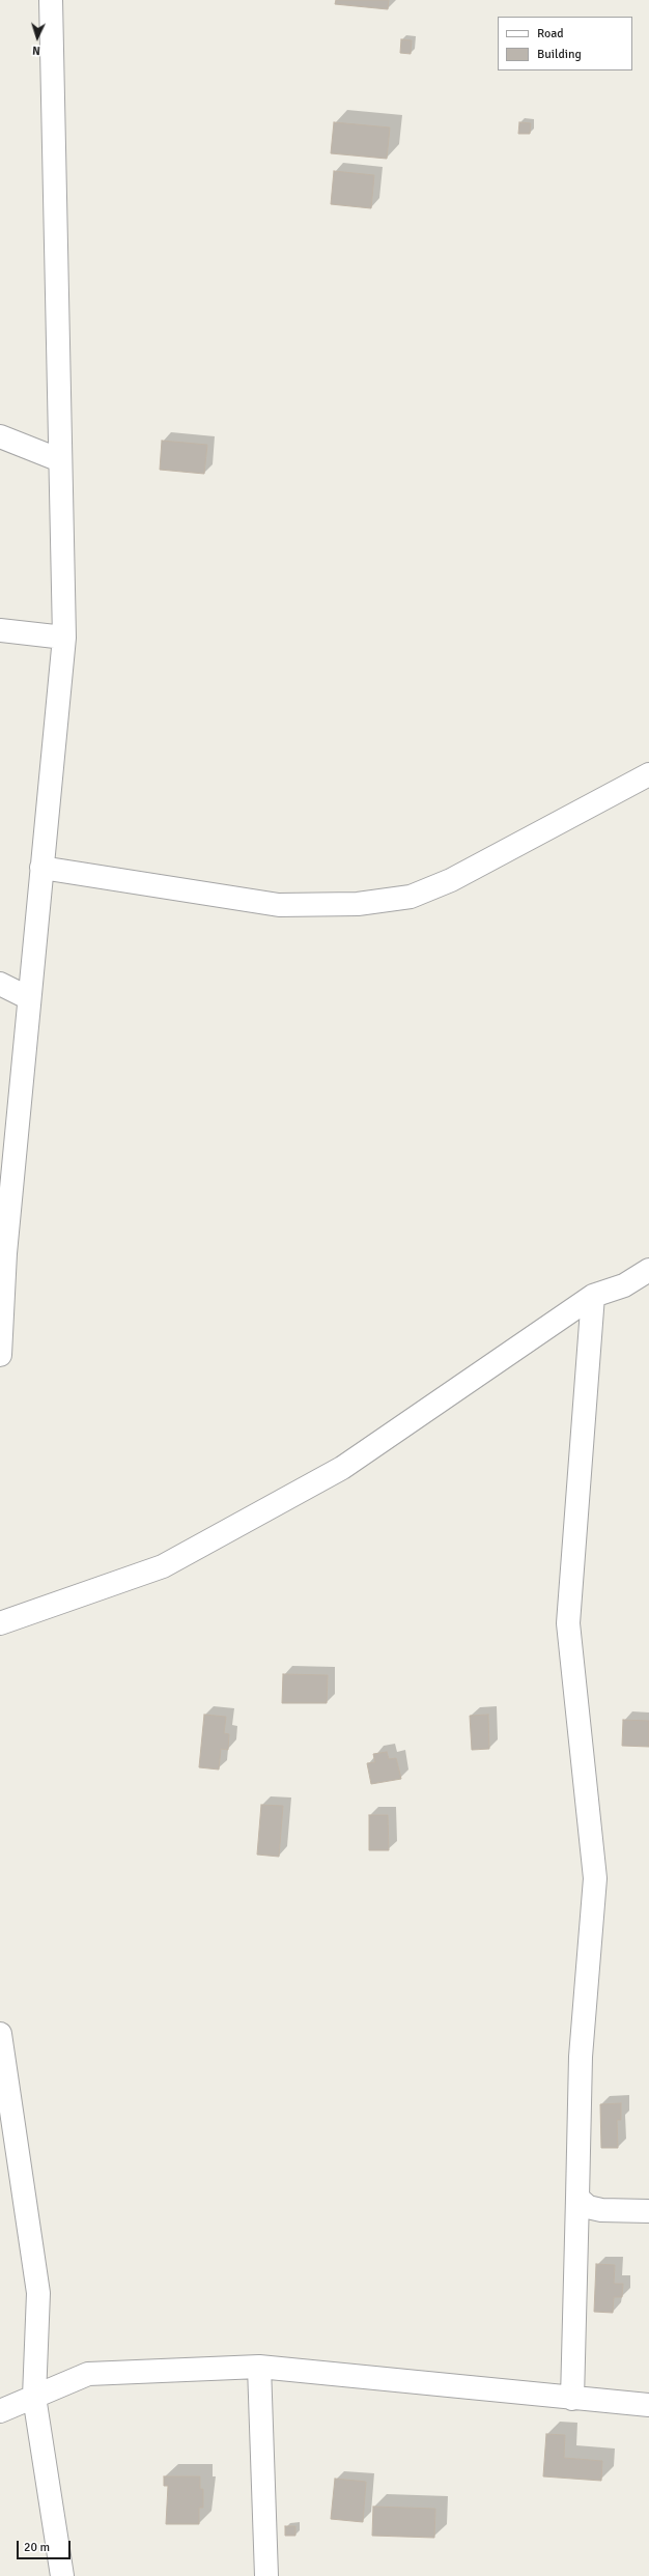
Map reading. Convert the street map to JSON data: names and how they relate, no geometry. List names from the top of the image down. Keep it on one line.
{"legend":["Road","Building"],"scale_bar":"20 m","north":"bottom"}
